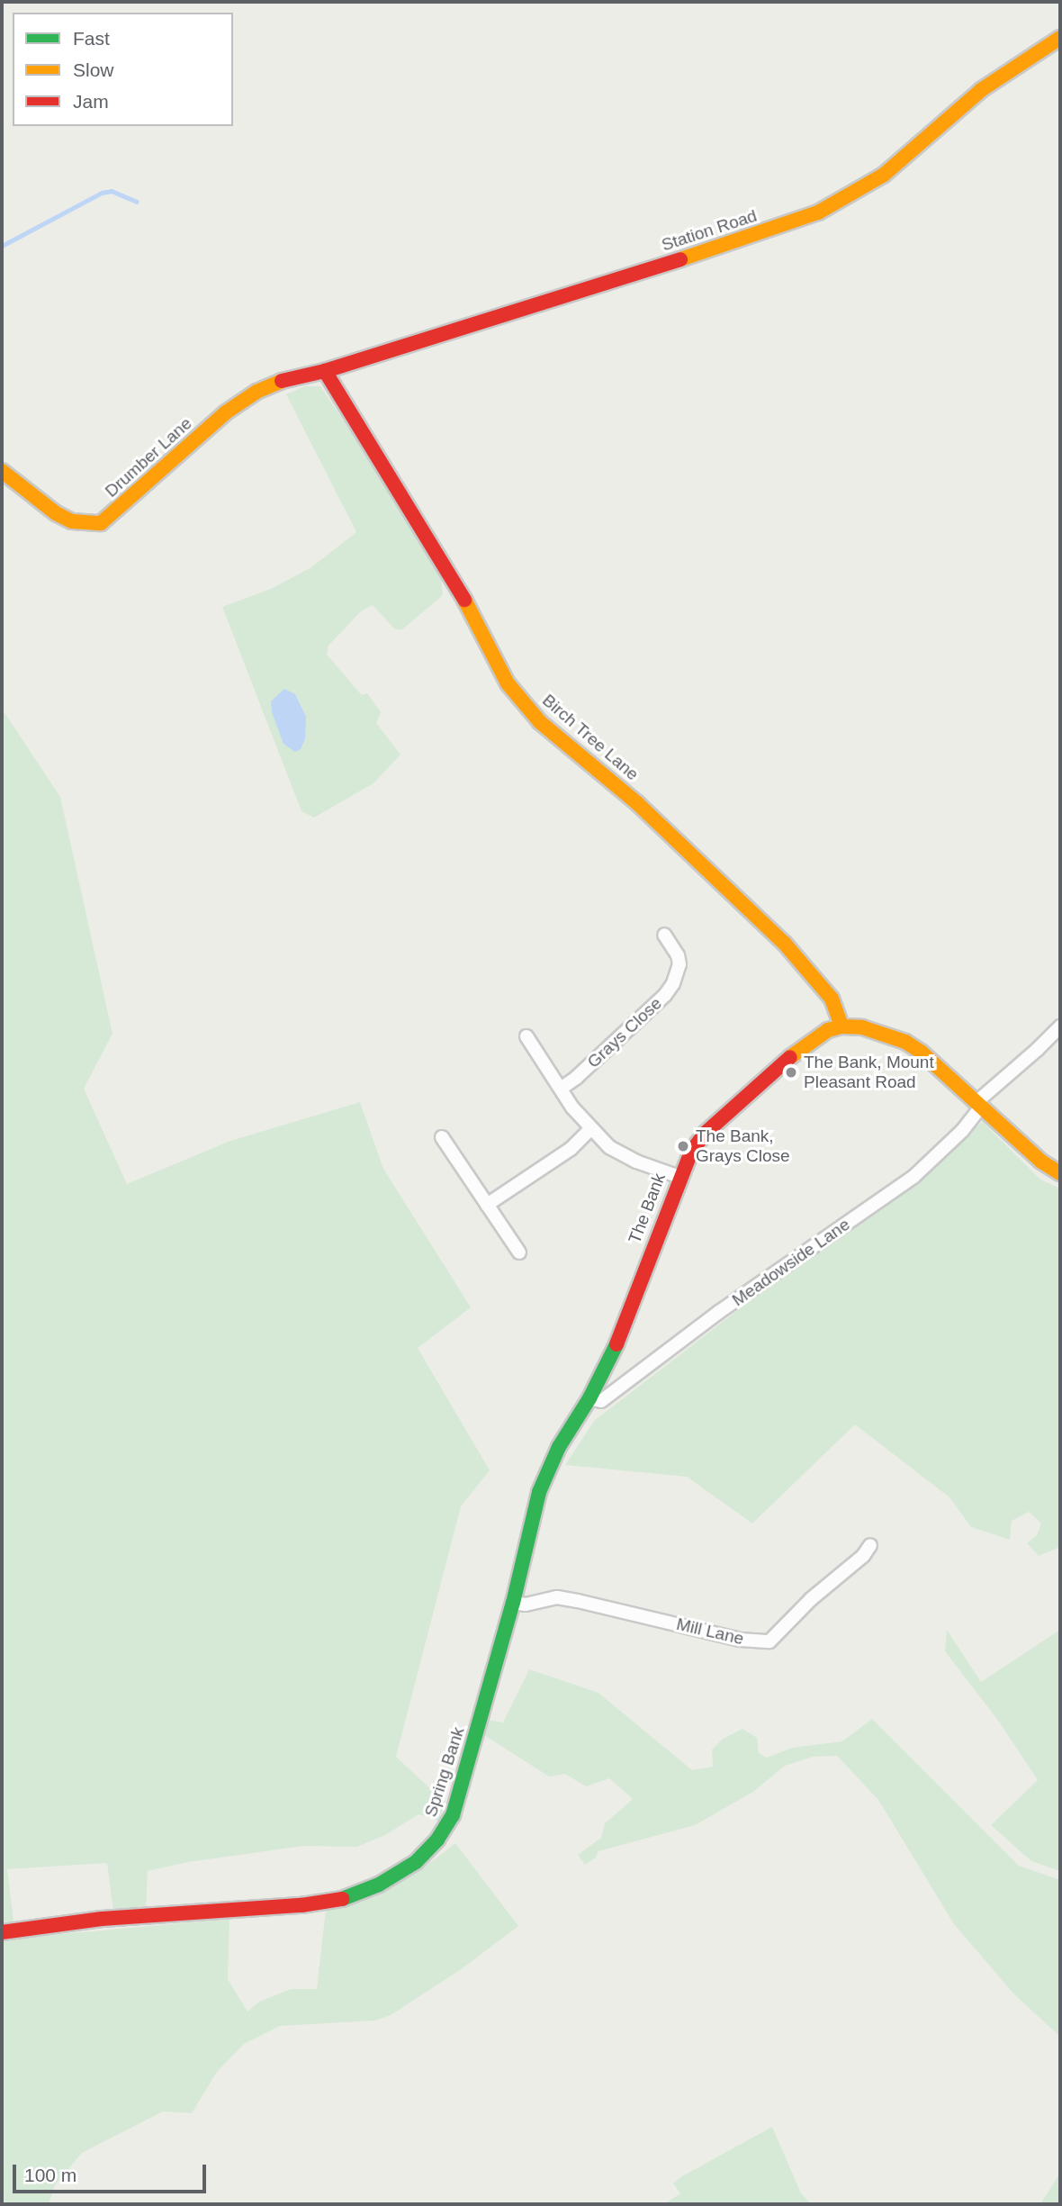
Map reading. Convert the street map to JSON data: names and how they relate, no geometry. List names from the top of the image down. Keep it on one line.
{"streets":{"street":["Station Road","Drumber Lane","Birch Tree Lane","Grays Close","The Bank","Meadowside Lane","Mill Lane","Spring Bank"]},"crossings":[["Station Road","Drumber Lane"],["Station Road","Birch Tree Lane"],["Drumber Lane","Birch Tree Lane"],["Birch Tree Lane","The Bank"],["The Bank","Meadowside Lane"],["The Bank","Spring Bank"],["Mill Lane","Spring Bank"]],"places":["The Bank, Mount Pleasant Road","The Bank, Grays Close"],"legend":["Fast","Slow","Jam"],"scale_bar":"100 m"}
